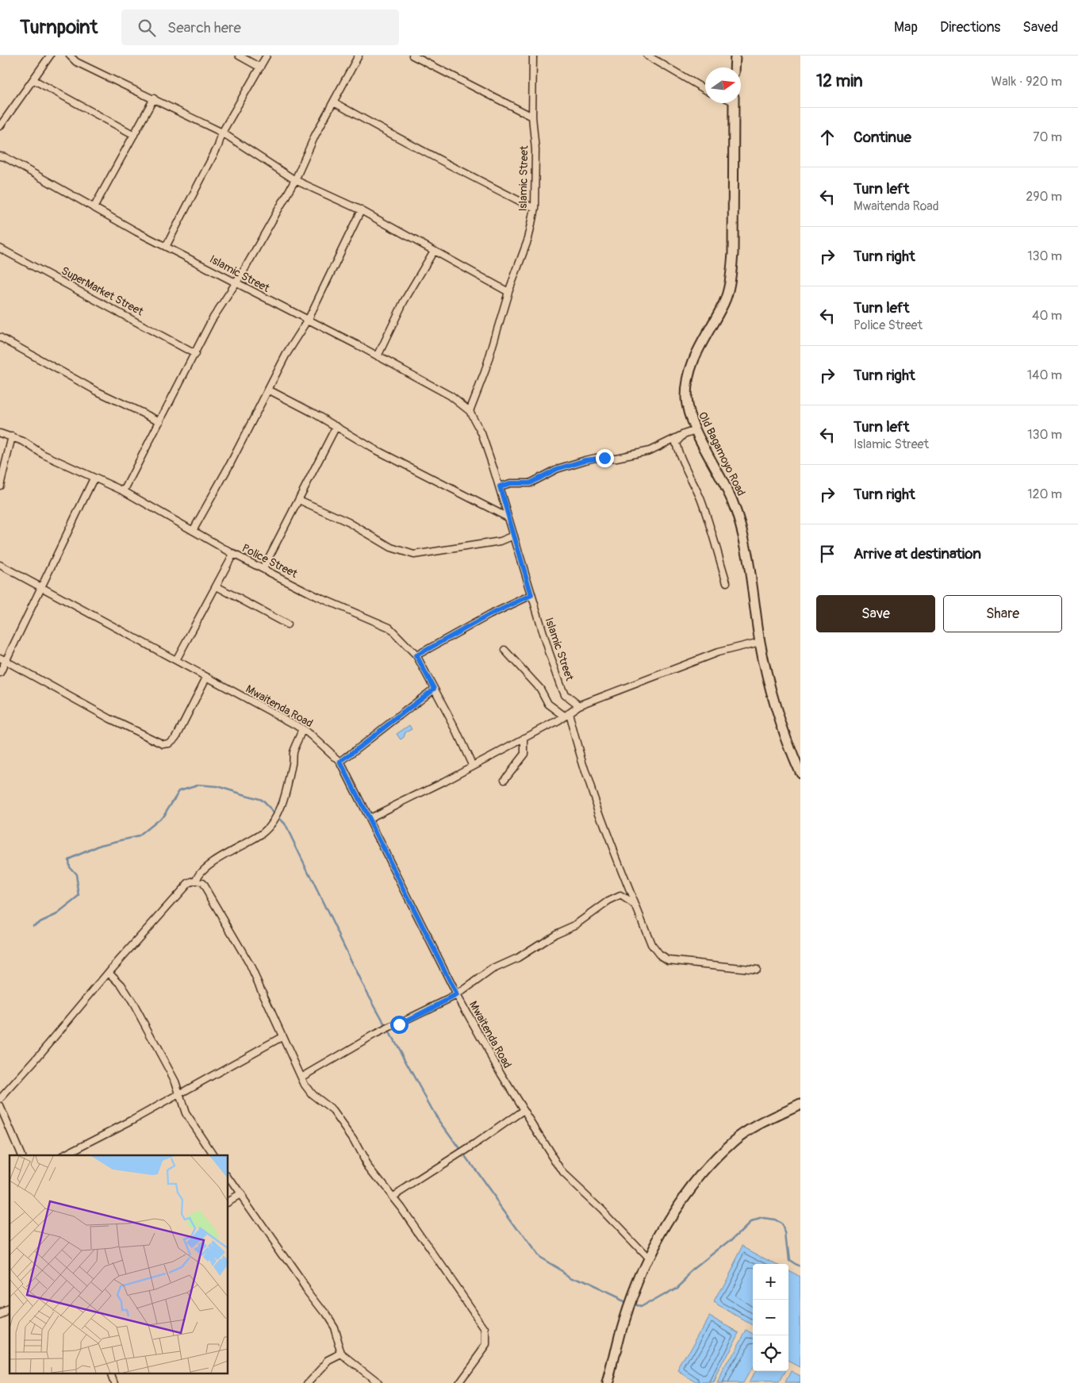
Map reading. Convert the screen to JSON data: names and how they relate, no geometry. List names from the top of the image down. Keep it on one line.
{"streets":{"street":["Islamic Street","SuperMarket Street","Old Bagamoyo Road","Police Street","Mwaitenda Road"]},"north":"right","page":{"header":"Turnpoint","search":"Search here","nav":["Map","Directions","Saved"],"heading":["12 min","Walk · 920 m"],"list":[["Continue","70 m"],["Turn left","Mwaitenda Road","290 m"],["Turn right","130 m"],["Turn left","Police Street","40 m"],["Turn right","140 m"],["Turn left","Islamic Street","130 m"],["Turn right","120 m"],"Arrive at destination"],"buttons":["Save","Share"],"map_buttons":["+","−"]}}
